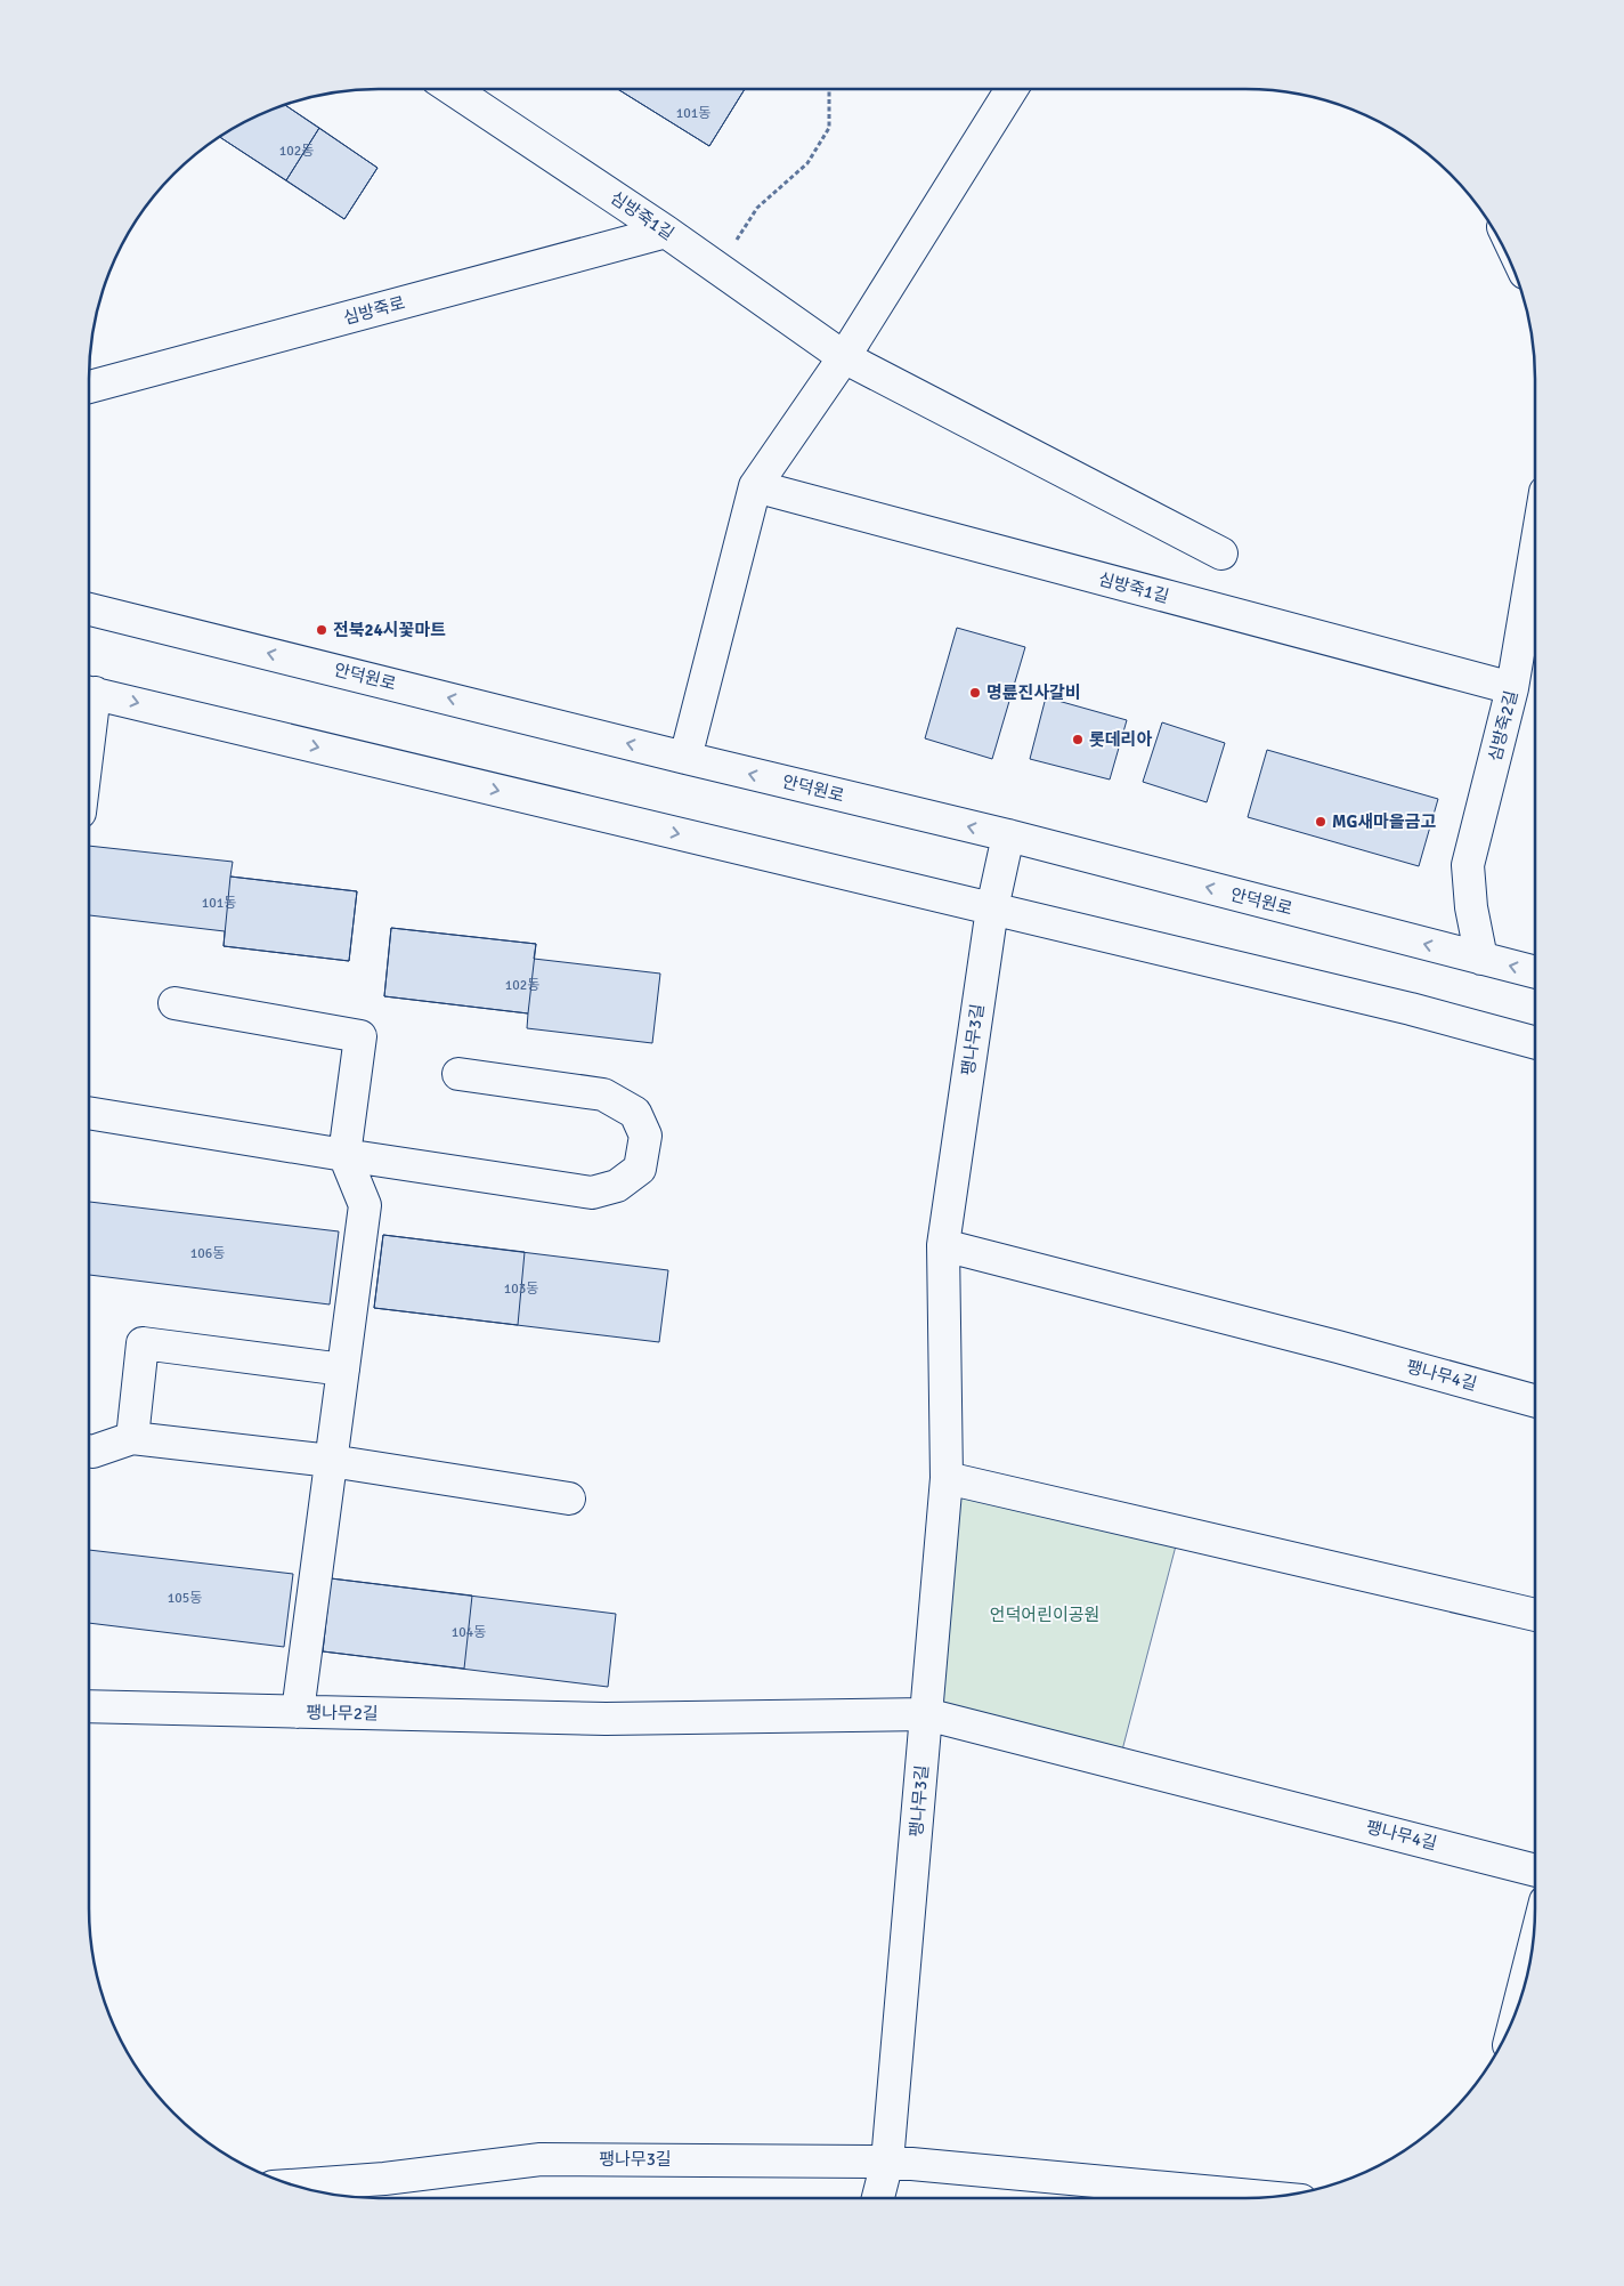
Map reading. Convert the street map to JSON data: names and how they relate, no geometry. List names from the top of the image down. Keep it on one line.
{"streets":{"street":["심방죽1길","심방죽로","안덕원로","심방죽2길","팽나무3길","팽나무4길","팽나무2길"]},"crossings":[["심방죽1길","심방죽로"],["심방죽1길","심방죽2길"],["안덕원로","심방죽2길"],["안덕원로","팽나무3길"],["팽나무3길","팽나무4길"],["팽나무3길","팽나무2길"],["팽나무4길","팽나무2길"]],"parks":["언덕어린이공원"],"places":["전북24시꽃마트","명륜진사갈비","롯데리아","MG새마을금고"],"house_numbers":["101동","102동","101동","102동","106동","103동","105동","104동"]}
